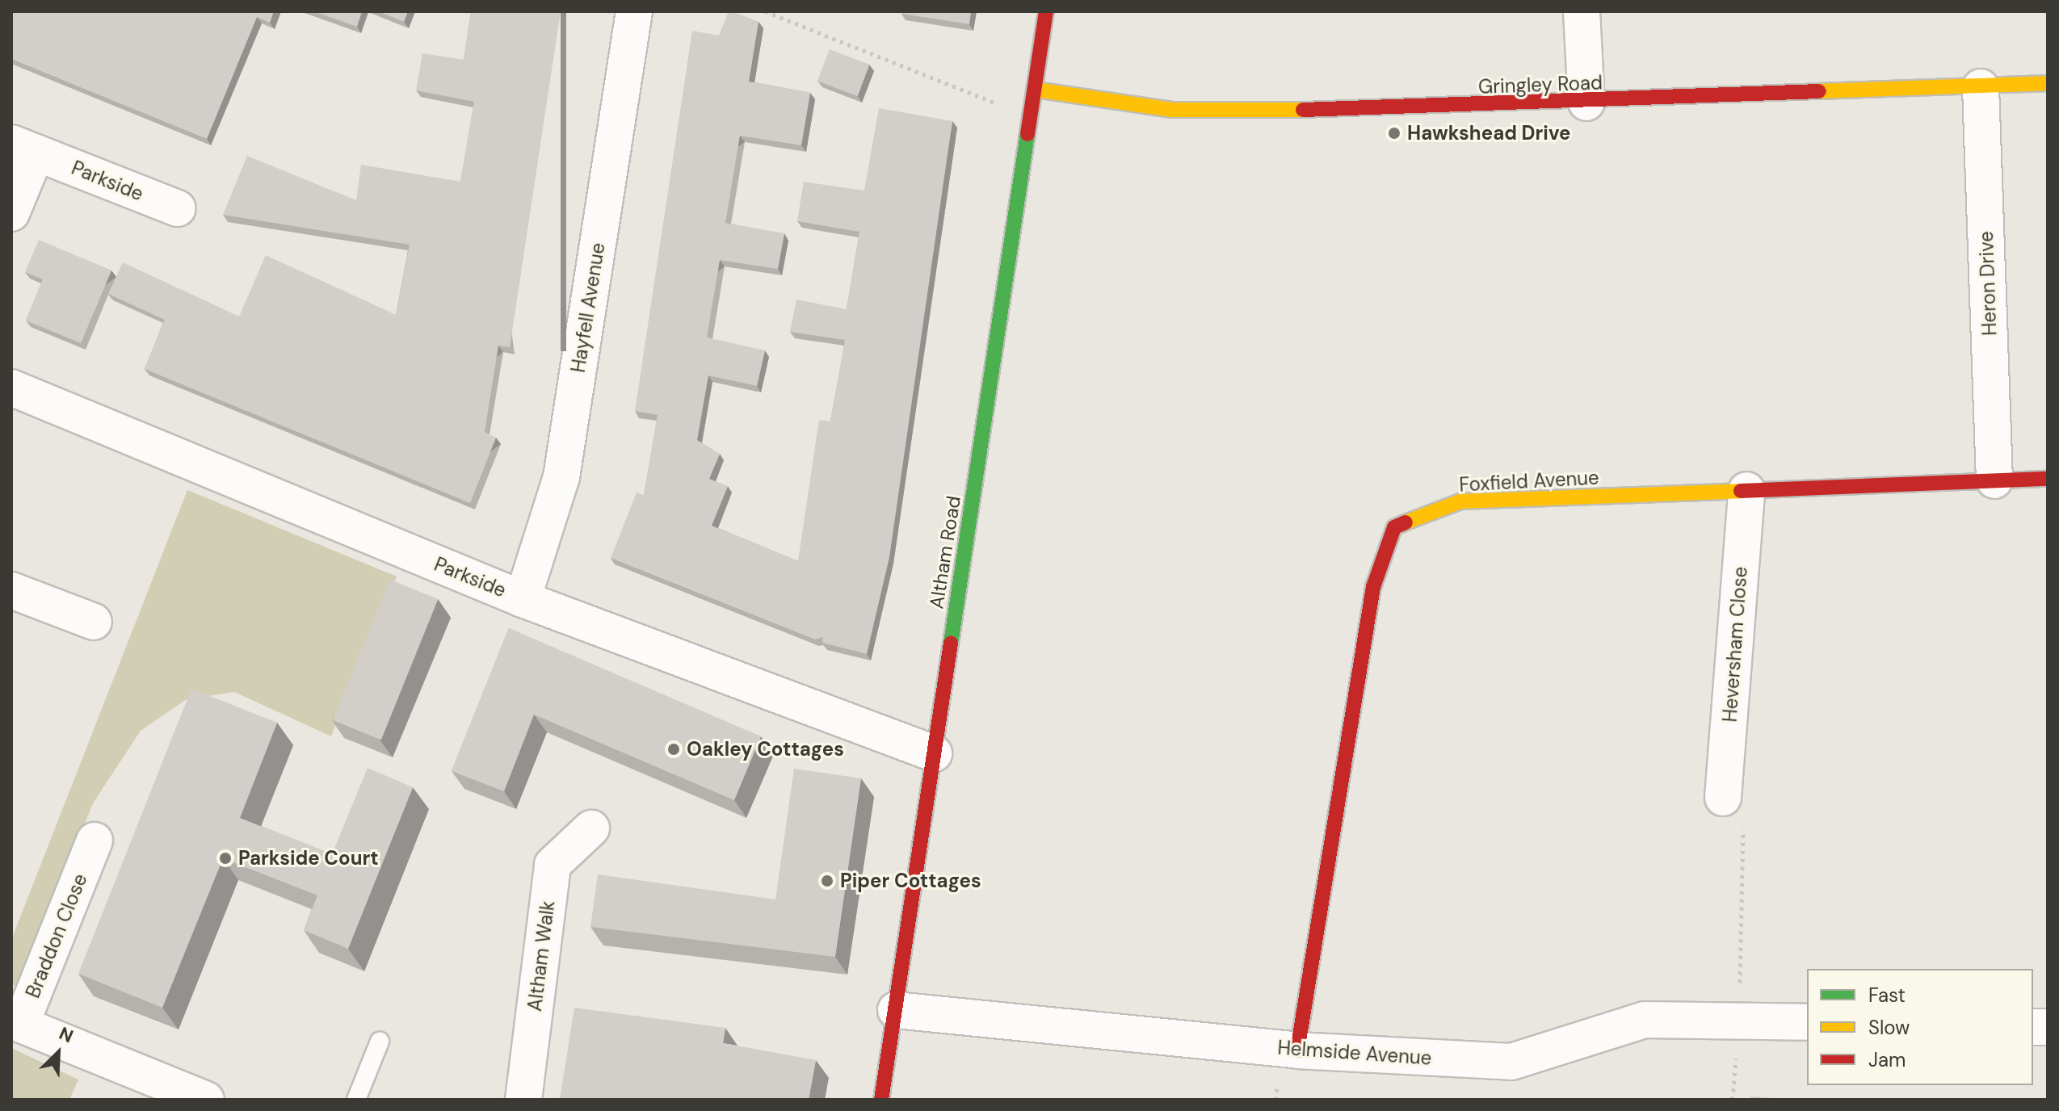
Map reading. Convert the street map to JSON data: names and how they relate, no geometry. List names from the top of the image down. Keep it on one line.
{"streets":{"street":["Gringley Road","Parkside","Heron Drive","Hayfell Avenue","Foxfield Avenue","Altham Road","Heversham Close","Braddon Close","Altham Walk","Helmside Avenue"]},"crossings":[["Gringley Road","Heron Drive"],["Gringley Road","Altham Road"],["Parkside","Hayfell Avenue"],["Parkside","Altham Road"],["Heron Drive","Foxfield Avenue"],["Foxfield Avenue","Heversham Close"],["Foxfield Avenue","Helmside Avenue"],["Altham Road","Helmside Avenue"]],"places":["Hawkshead Drive","Oakley Cottages","Parkside Court","Piper Cottages"],"legend":["Fast","Slow","Jam"],"north":"top right"}
